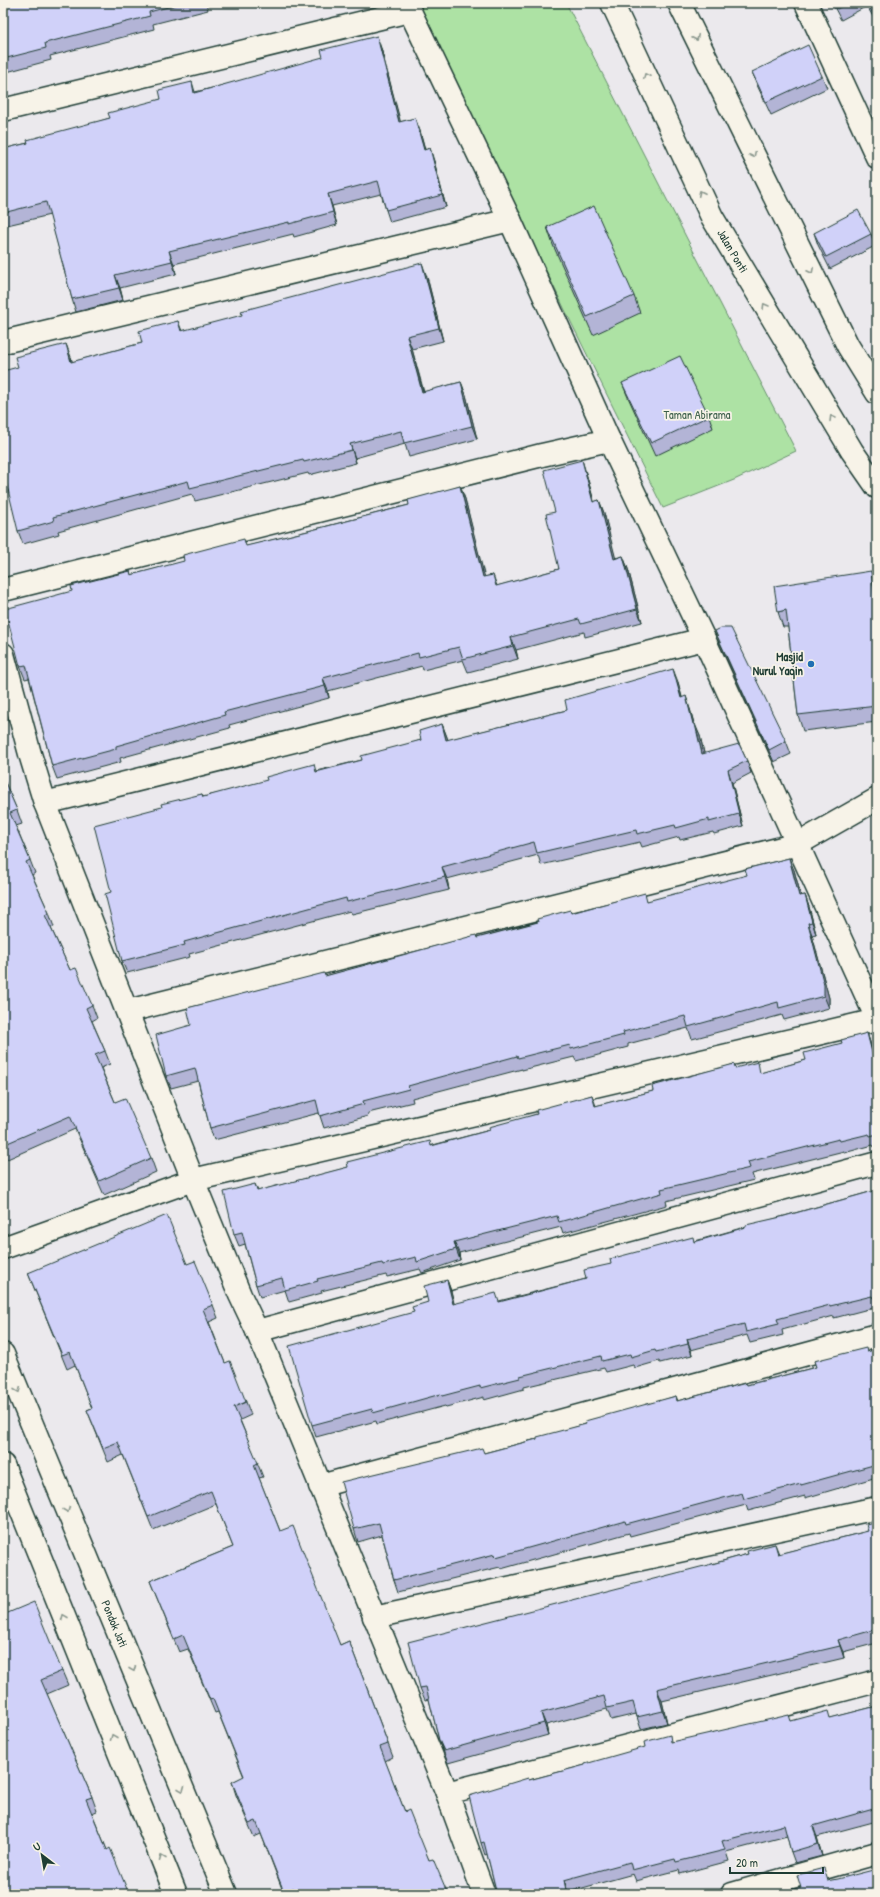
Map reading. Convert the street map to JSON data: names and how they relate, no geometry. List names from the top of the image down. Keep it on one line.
{"streets":{"street":["Jalan Ponti","Pondok Jati"]},"parks":["Taman Abirama"],"places":["Masjid Nurul Yaqin"],"scale_bar":"20 m","north":"top left"}
